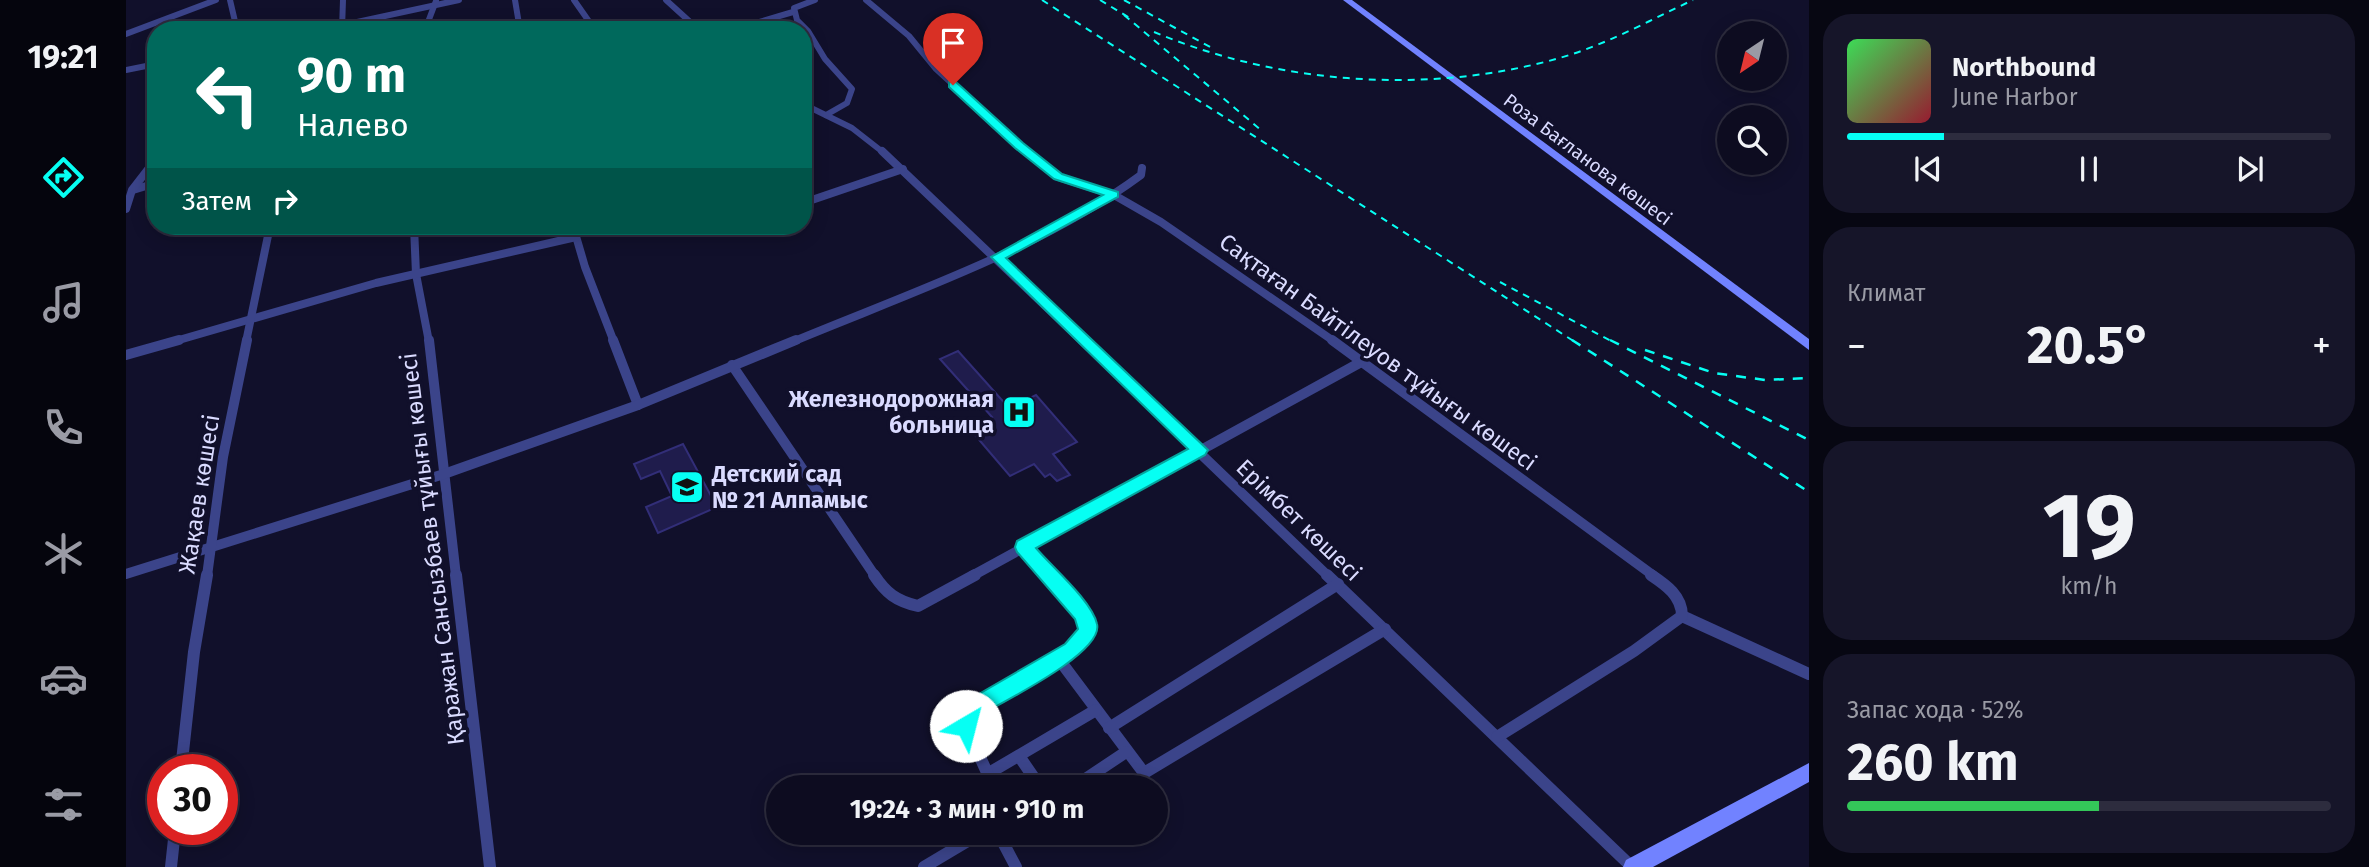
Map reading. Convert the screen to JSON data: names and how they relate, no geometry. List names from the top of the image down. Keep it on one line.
{"streets":{"street":["Роза Бағланова көшесі","Сақтаған Байтілеуов тұйығы көшесі","Жақаев көшесі","Ерімбет көшесі","Қаражан Сансызбаев тұйығы көшесі"]},"places":{"hospital":["Железнодорожная больница"],"school or university":["Детский сад № 21 Алпамыс"]},"north":"bottom left","page":{"tabs":"19:21","turn":["90 m","Налево"],"song":["Northbound","June Harbor"],"then":"Затем","tile":["Климат",["19","km/h"],["Запас хода · 52%","260 km"]],"heat":["−","20.5°","+"],"limit":"30","trip":"19:24 · 3 мин · 910 m"}}
